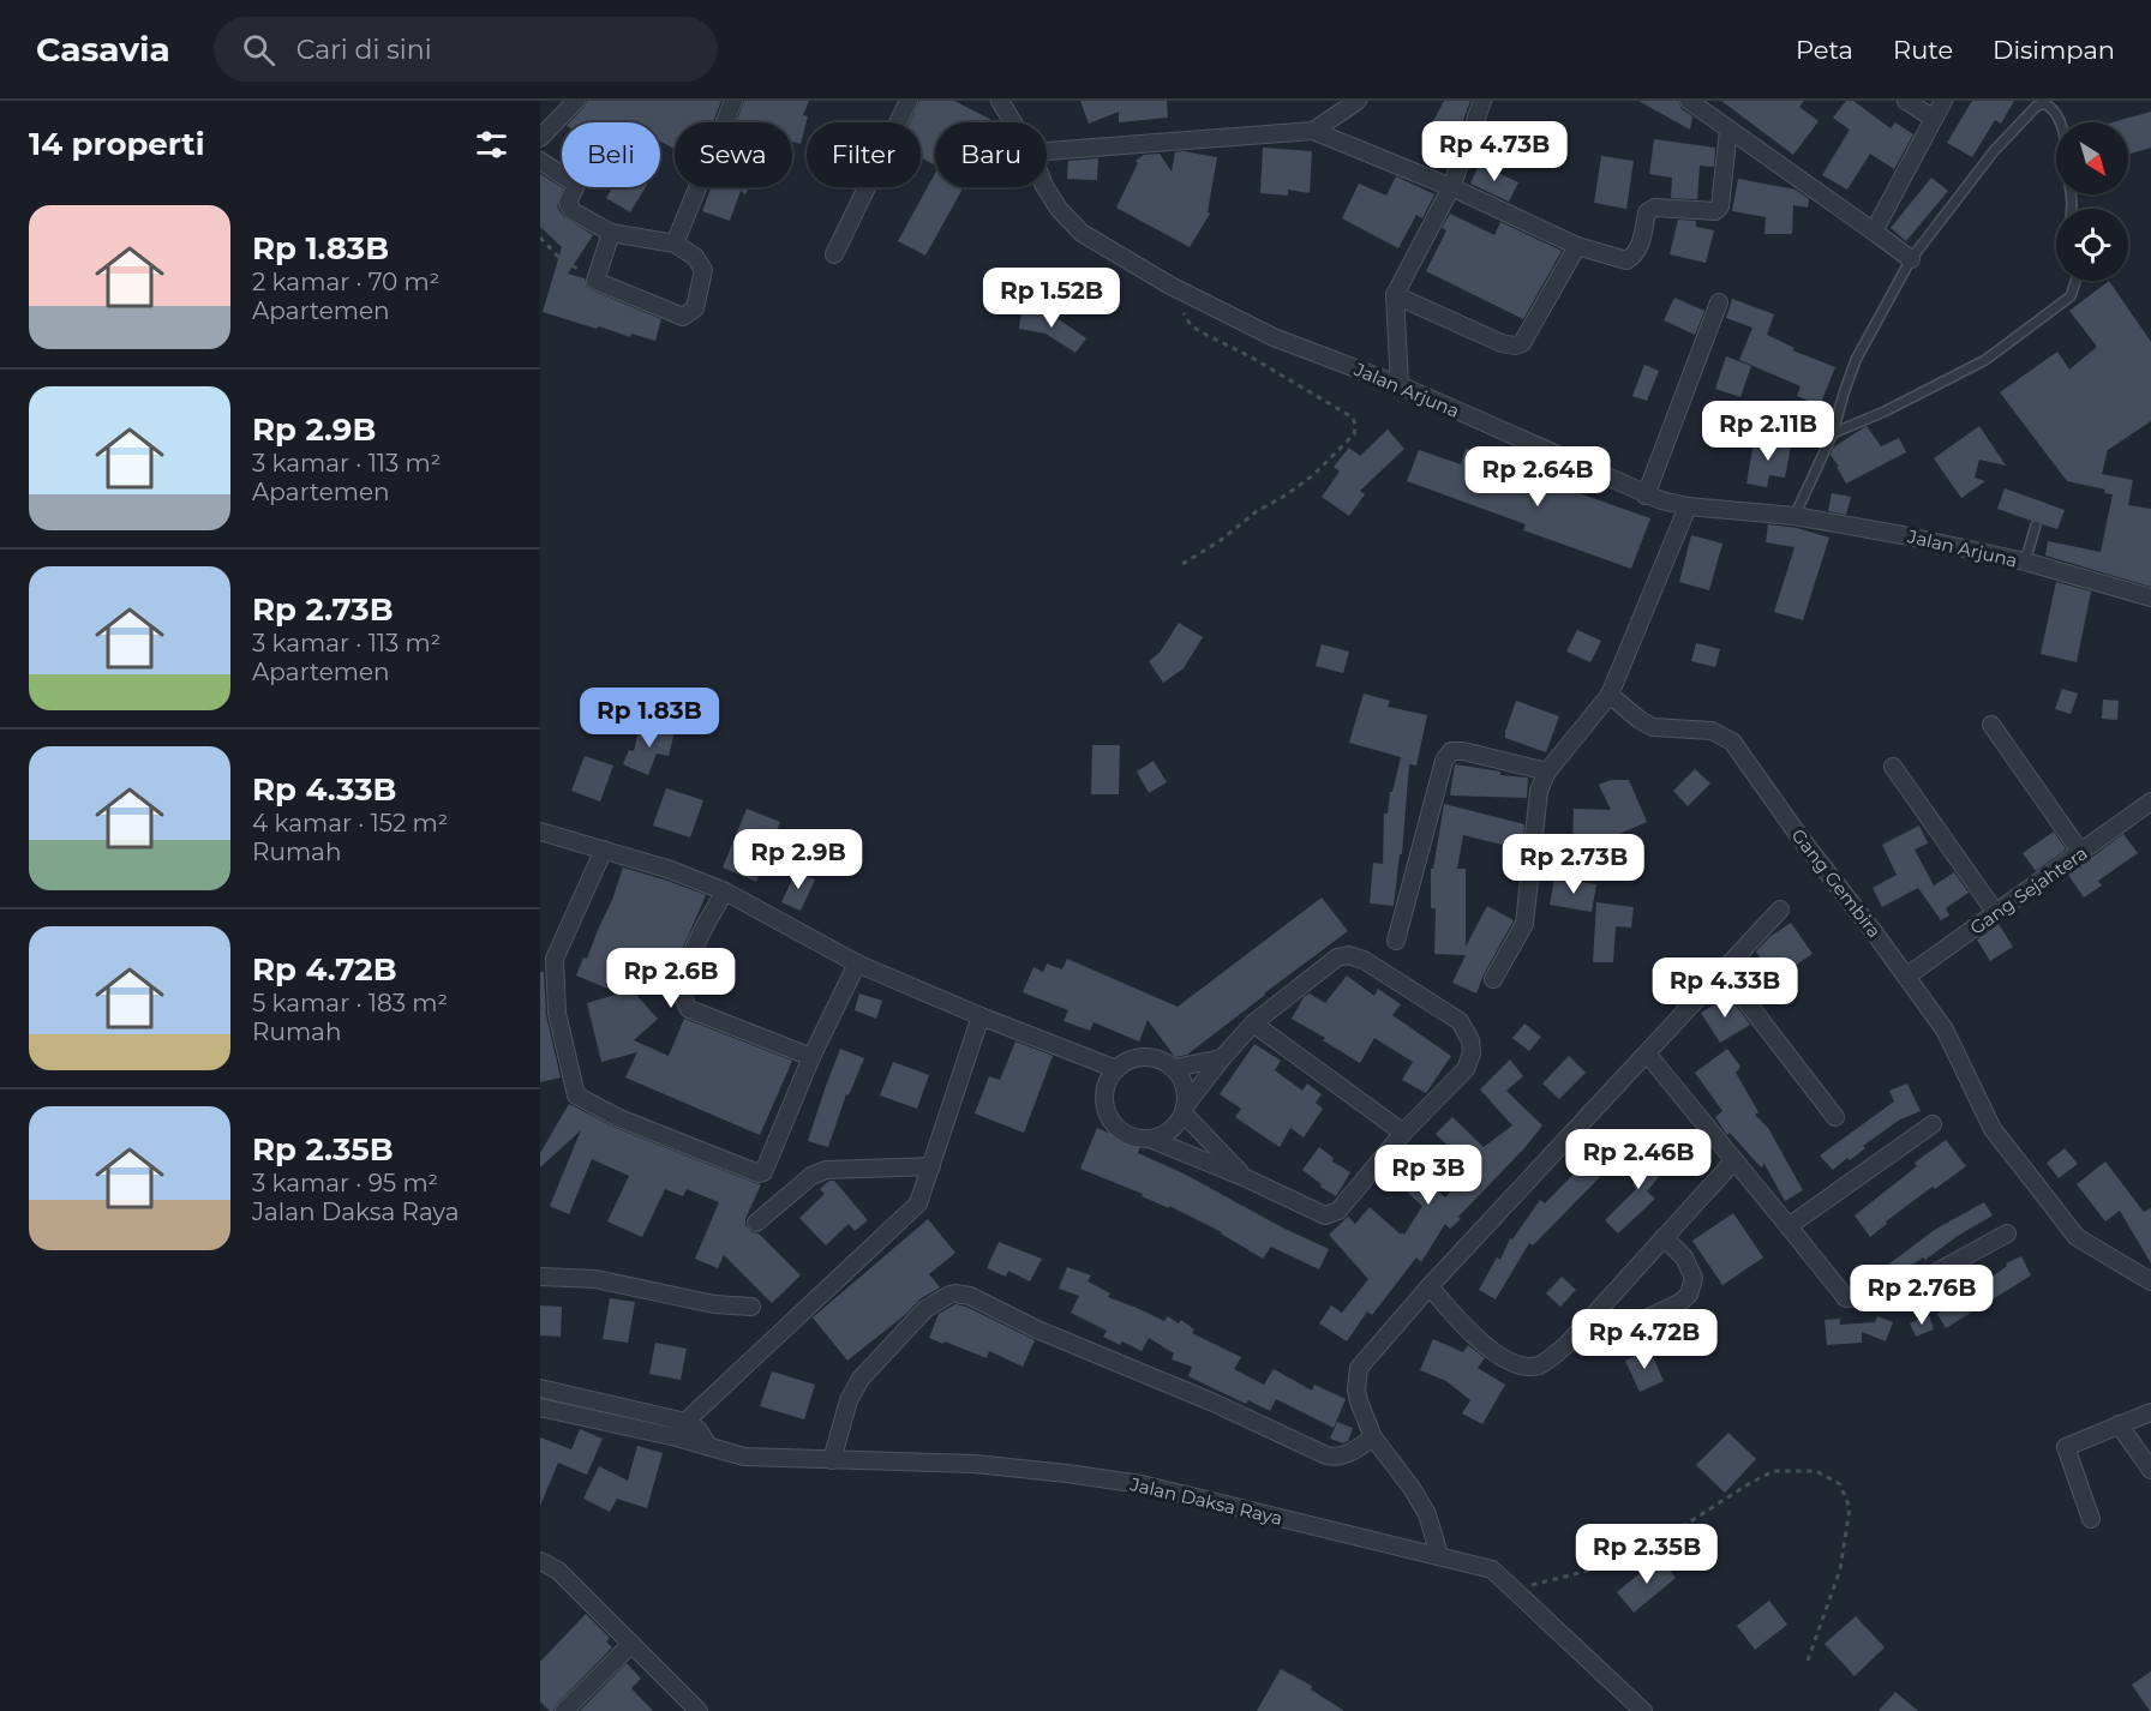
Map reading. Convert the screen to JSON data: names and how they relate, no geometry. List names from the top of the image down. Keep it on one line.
{"streets":{"street":["Jalan Arjuna","Gang Gembira","Gang Sejahtera","Jalan Daksa Raya"]},"crossings":[["Gang Gembira","Gang Sejahtera"]],"north":"bottom right","page":{"header":"Casavia","search":"Cari di sini","nav":["Peta","Rute","Disimpan"],"heading":"14 properti","price":["Rp 4.73B","Rp 1.52B","Rp 2.11B","Rp 2.64B","Rp 1.83B","Rp 2.9B","Rp 2.73B","Rp 2.6B","Rp 4.33B","Rp 2.46B","Rp 3B","Rp 2.76B","Rp 4.72B","Rp 2.35B"],"chip":["Beli","Sewa","Filter","Baru"],"list":[{"name":"Rp 1.83B","note":"2 kamar · 70 m² · Apartemen"},{"name":"Rp 2.9B","note":"3 kamar · 113 m² · Apartemen"},{"name":"Rp 2.73B","note":"3 kamar · 113 m² · Apartemen"},{"name":"Rp 4.33B","note":"4 kamar · 152 m² · Rumah"},{"name":"Rp 4.72B","note":"5 kamar · 183 m² · Rumah"},{"name":"Rp 2.35B","note":"3 kamar · 95 m² · Jalan Daksa Raya"}]}}
